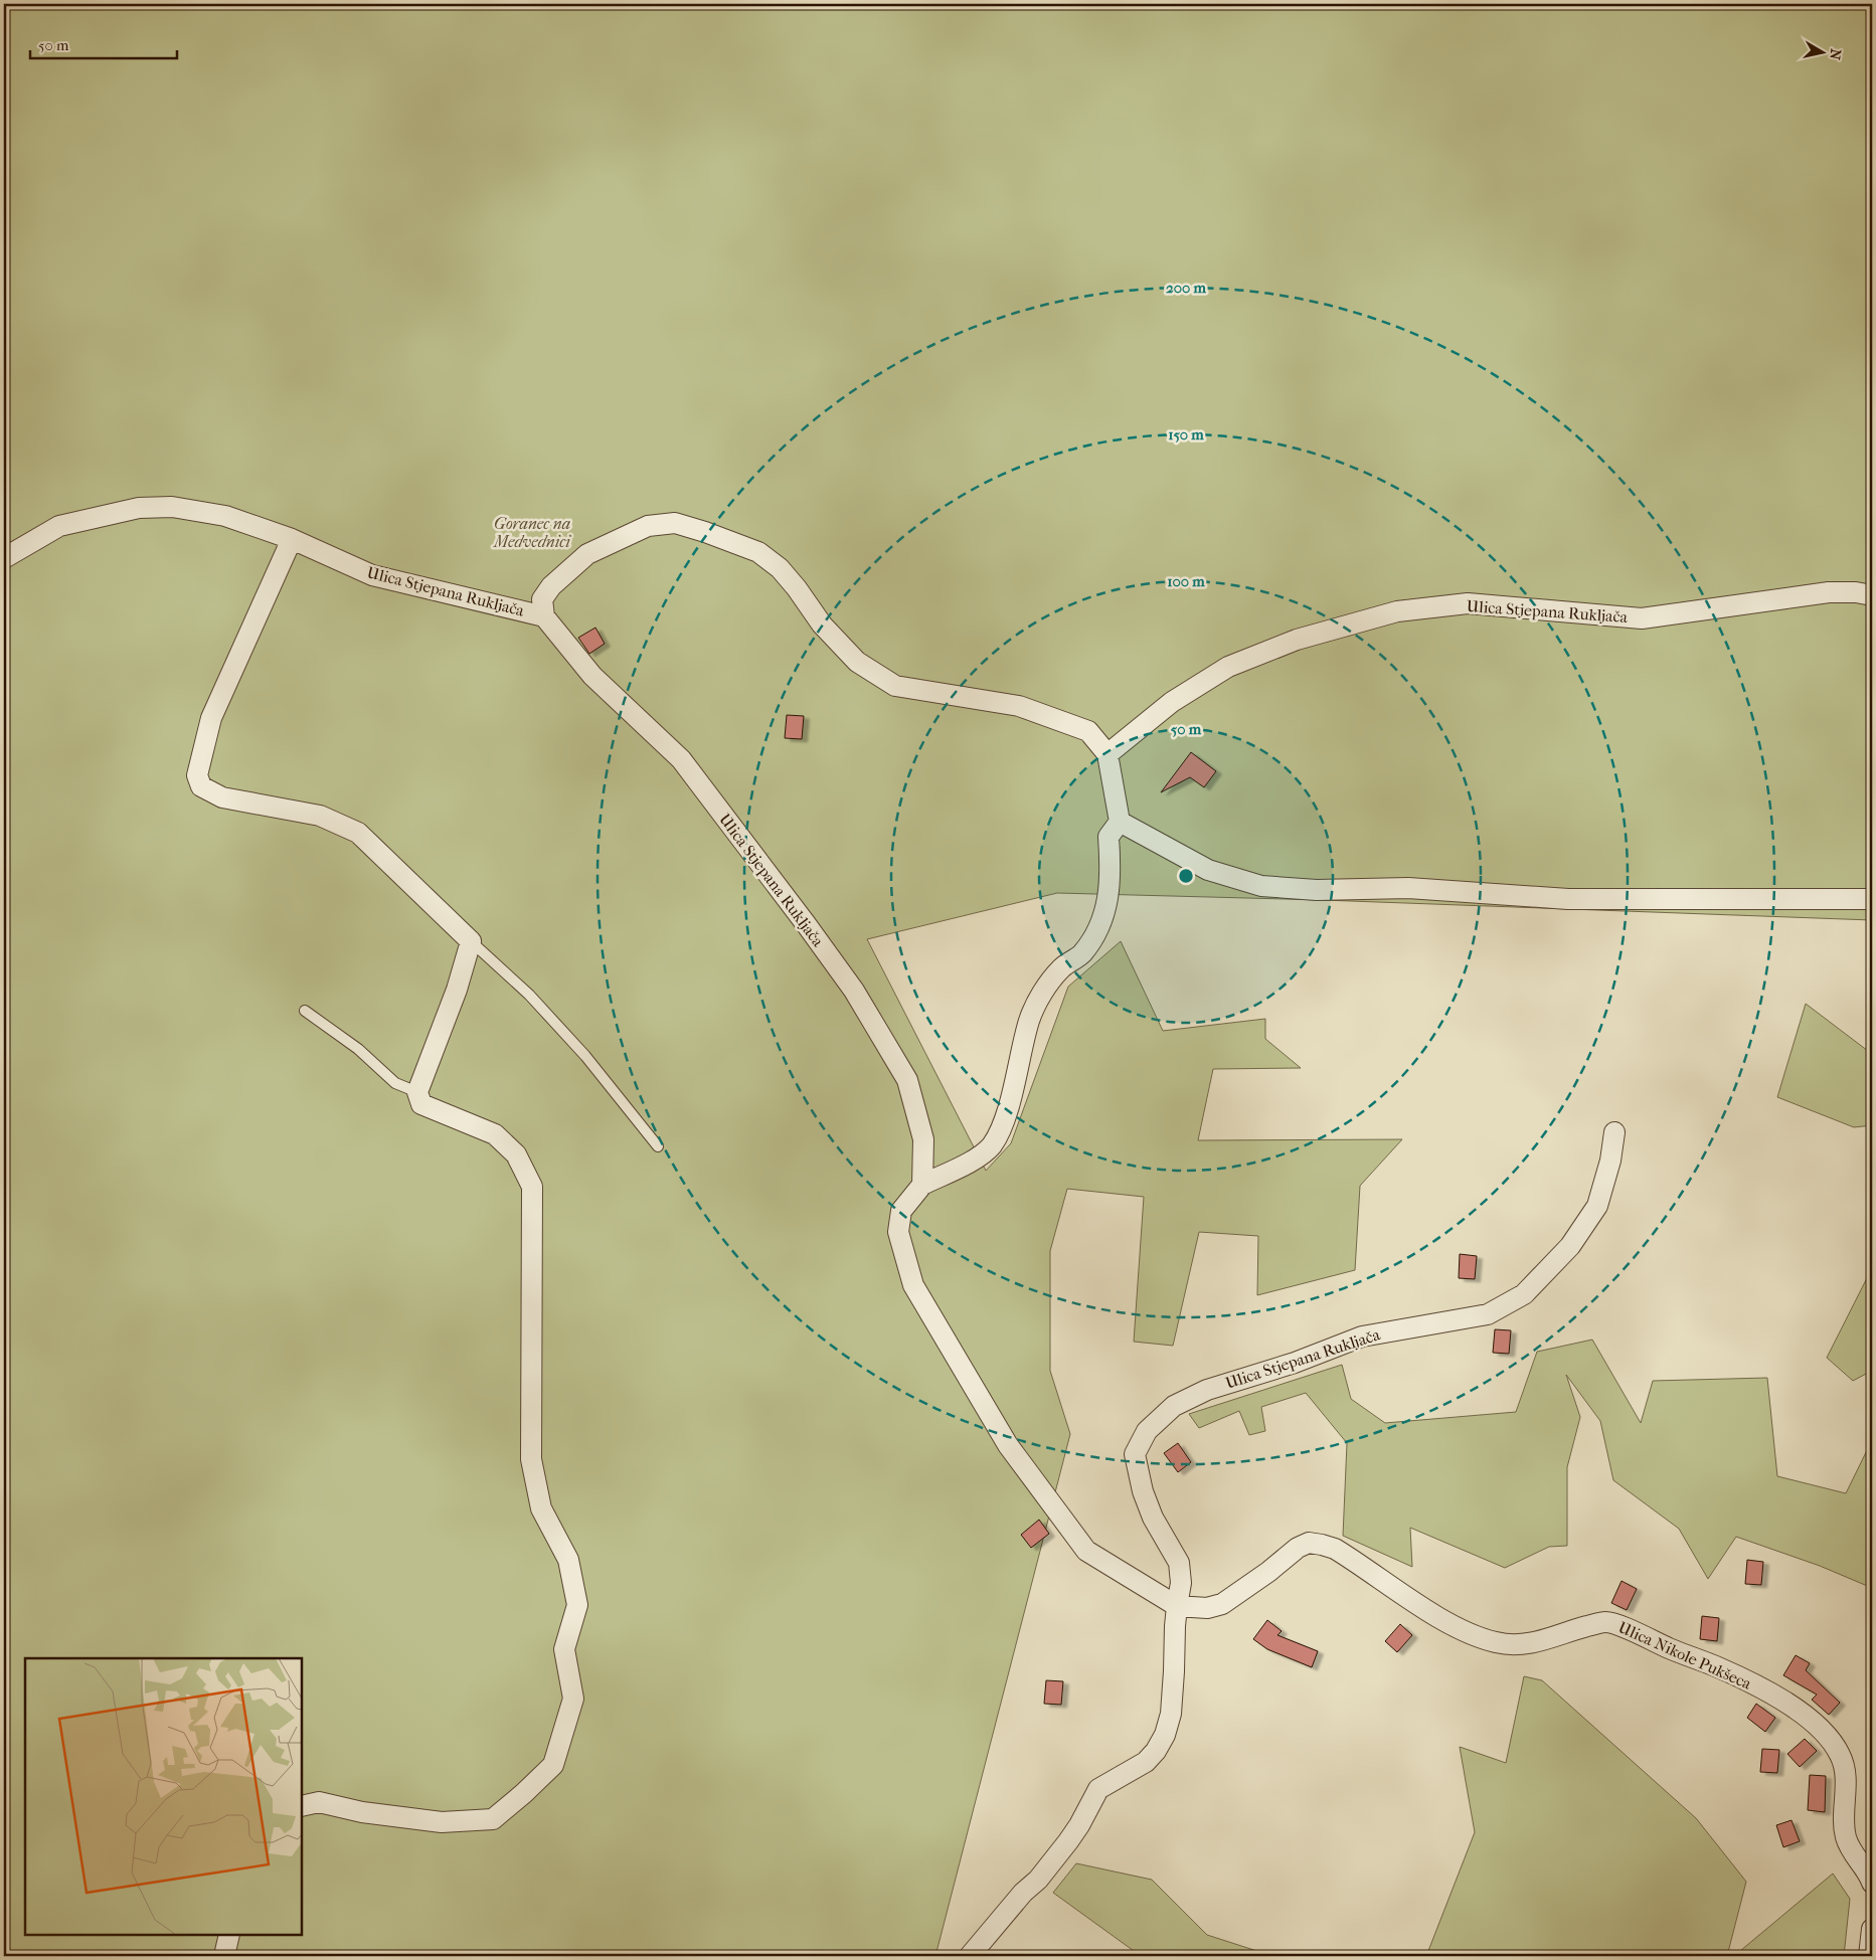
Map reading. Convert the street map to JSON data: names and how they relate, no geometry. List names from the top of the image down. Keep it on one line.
{"streets":{"street":["Ulica Stjepana Rukljača","Ulica Nikole Pukšeca"]},"crossings":[["Ulica Stjepana Rukljača","Ulica Nikole Pukšeca"]],"parks":["Goranec na Medvednici"],"scale_bar":"50 m","north":"right","rings":["200 m","150 m","100 m","50 m"]}
